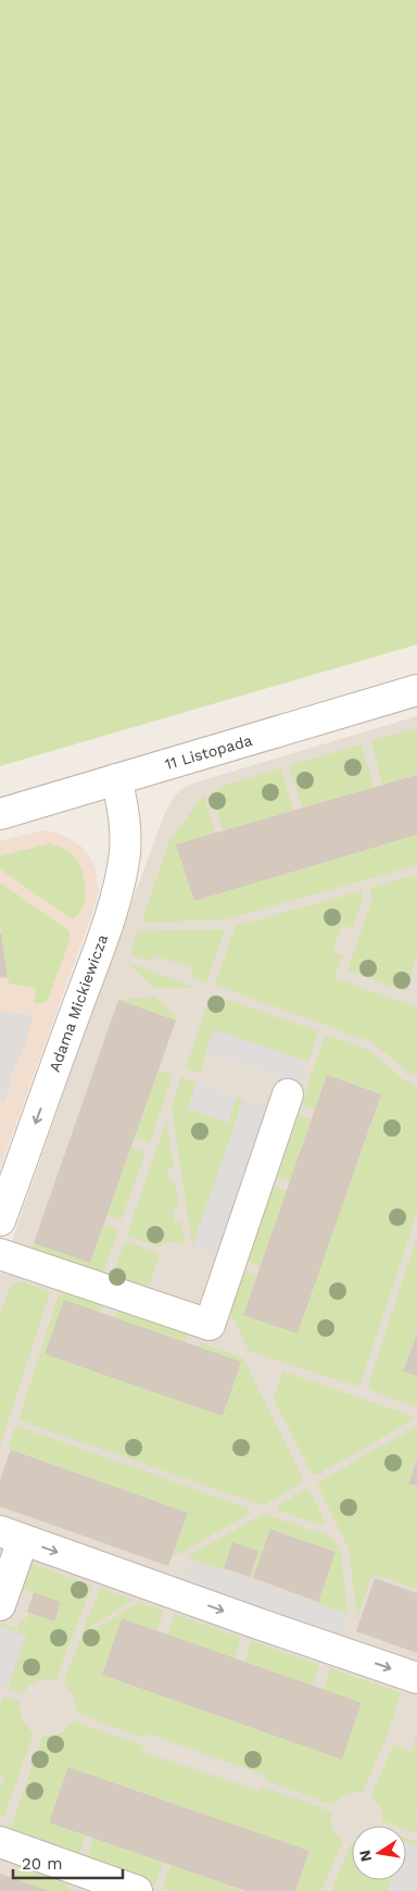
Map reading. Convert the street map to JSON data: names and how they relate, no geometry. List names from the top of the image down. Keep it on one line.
{"streets":{"street":["11 Listopada","Adama Mickiewicza"]},"crossings":[["11 Listopada","Adama Mickiewicza"]],"one_way":["Adama Mickiewicza"],"scale_bar":"20 m","north":"left"}
